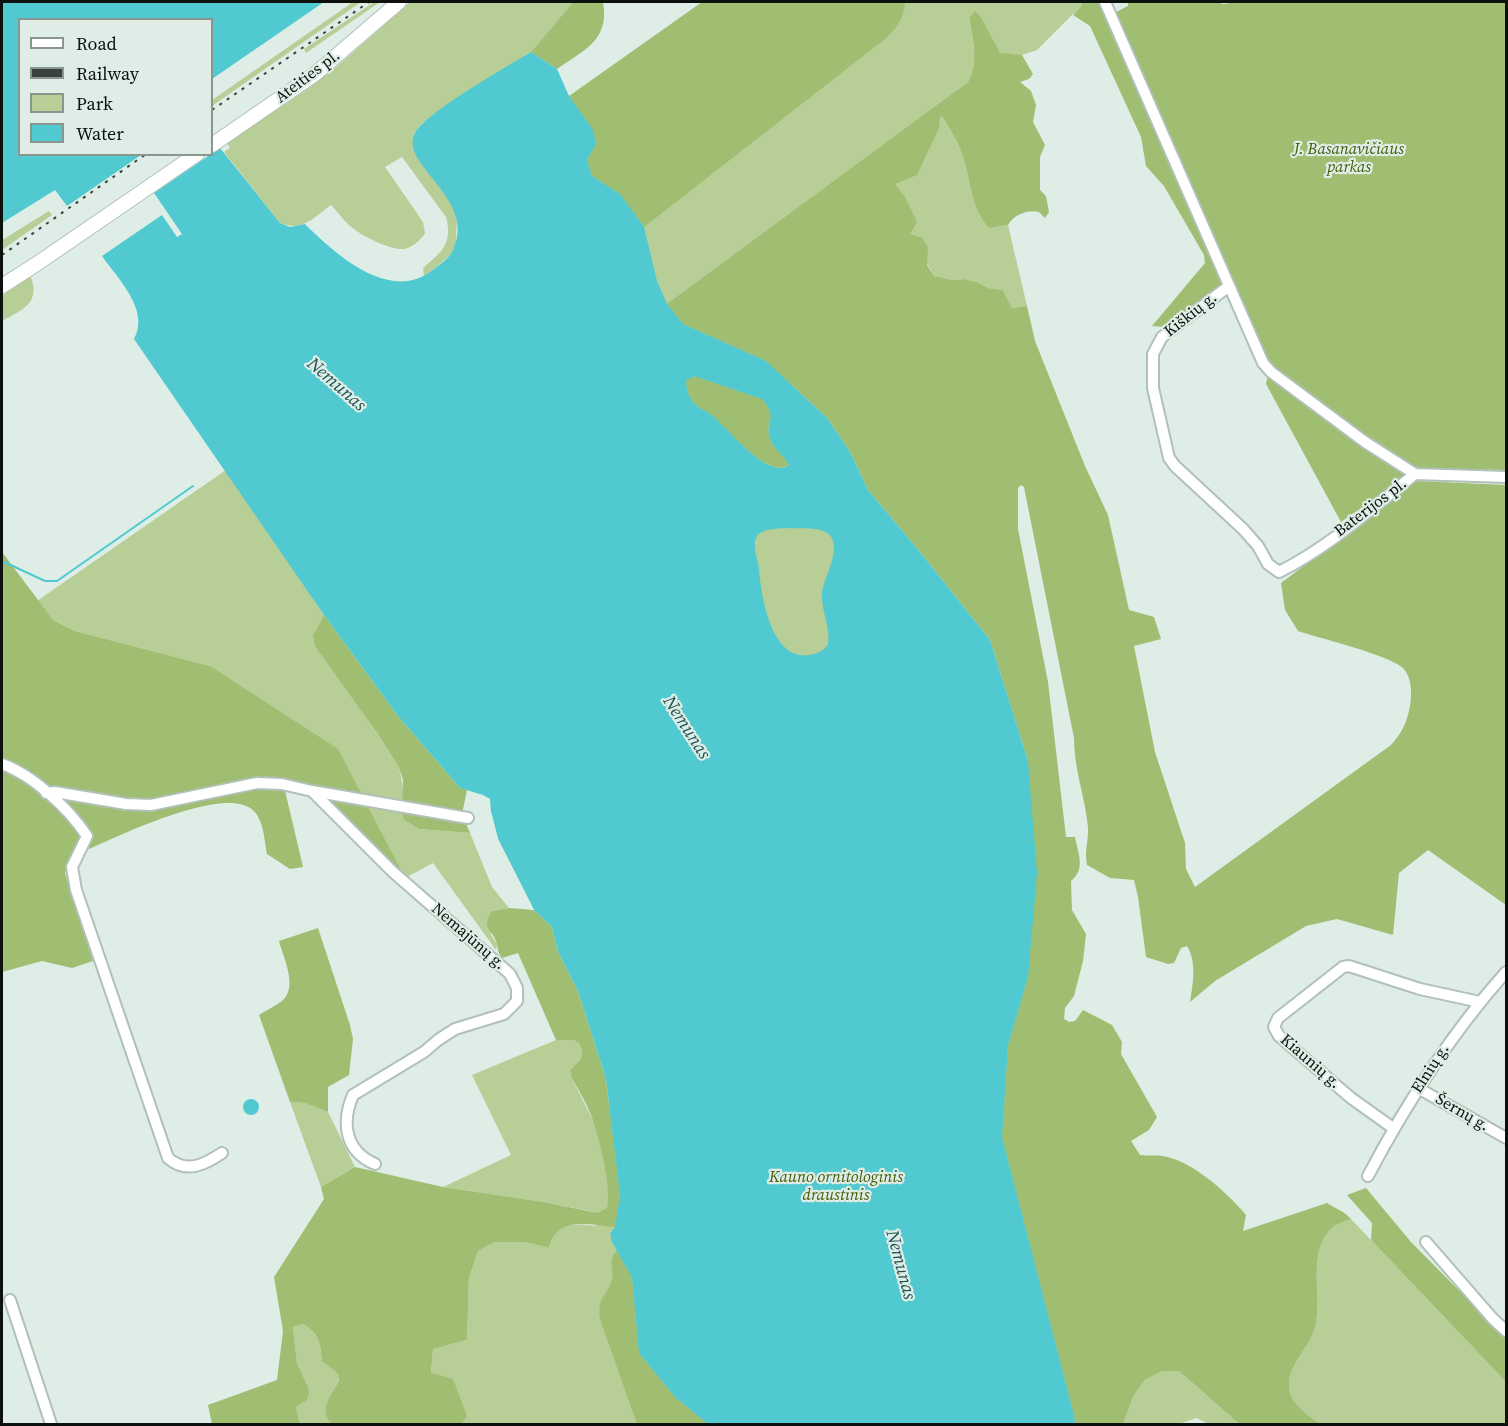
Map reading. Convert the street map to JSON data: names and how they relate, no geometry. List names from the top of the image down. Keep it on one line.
{"streets":{"main road":["Ateities pl."],"street":["Kiškių g.","Baterijos pl.","Nemajūnų g.","Kiaunių g.","Elnių g.","Šernų g."]},"crossings":[["Kiškių g.","Baterijos pl."],["Kiaunių g.","Elnių g."],["Elnių g.","Šernų g."]],"water":["Nemunas"],"parks":["J. Basanavičiaus parkas","Kauno ornitologinis draustinis"],"legend":["Road","Railway","Park","Water"]}
